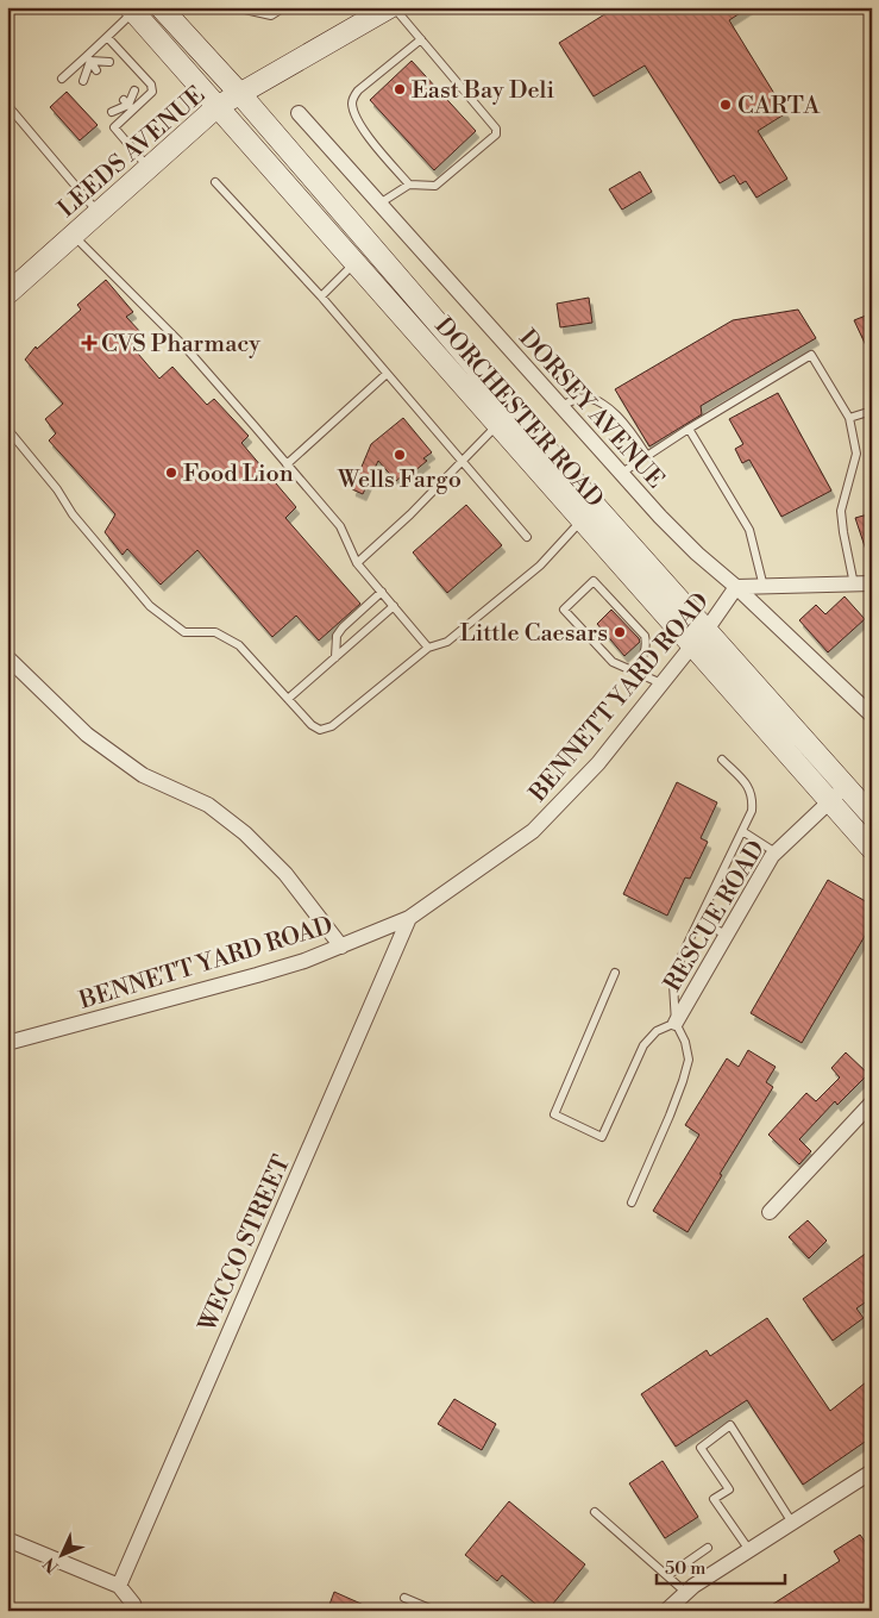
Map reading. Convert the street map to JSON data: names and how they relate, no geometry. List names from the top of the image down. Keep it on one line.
{"streets":{"main road":["LEEDS AVENUE","DORCHESTER ROAD"],"street":["DORSEY AVENUE","BENNETT YARD ROAD","RESCUE ROAD","WECCO STREET"]},"crossings":[["LEEDS AVENUE","DORCHESTER ROAD"],["DORSEY AVENUE","BENNETT YARD ROAD"],["DORCHESTER ROAD","BENNETT YARD ROAD"],["DORCHESTER ROAD","RESCUE ROAD"],["BENNETT YARD ROAD","WECCO STREET"]],"places":{"other":["East Bay Deli","CARTA","Wells Fargo","Food Lion","Little Caesars"],"health":["CVS Pharmacy"]},"scale_bar":"50 m","north":"bottom left"}
